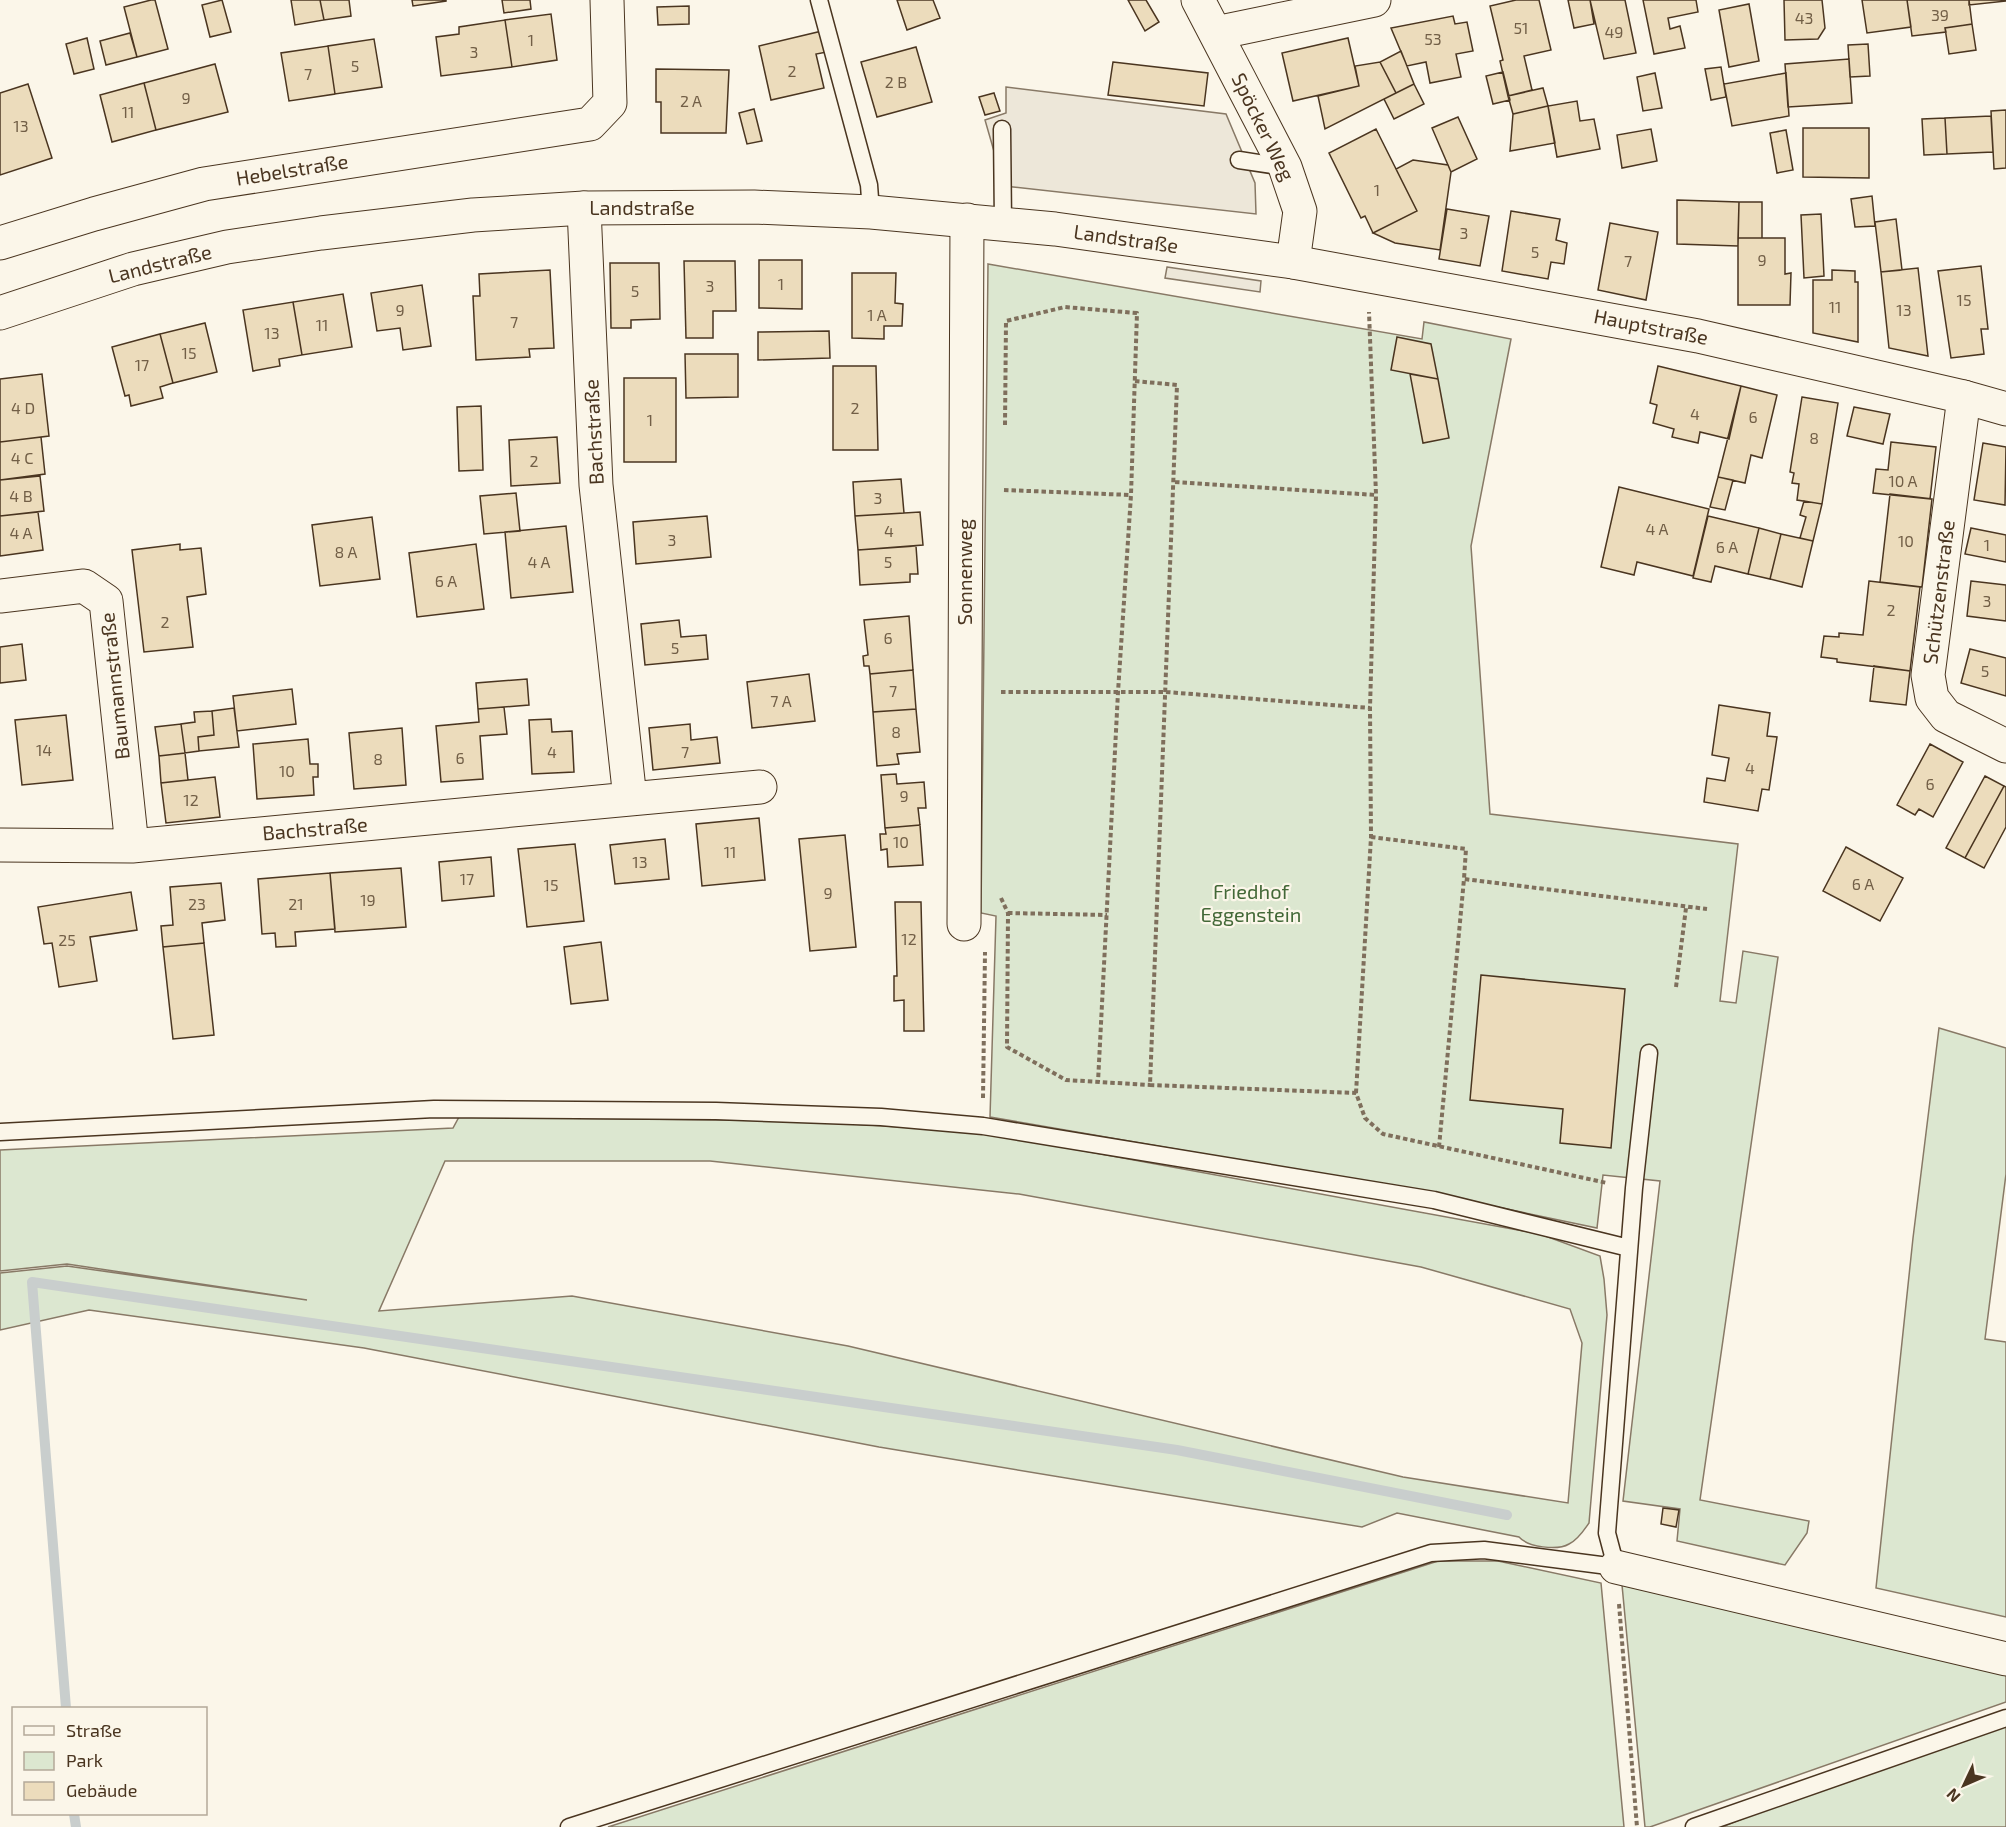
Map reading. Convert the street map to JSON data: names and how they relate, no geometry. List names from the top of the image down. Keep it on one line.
{"streets":{"street":["Spöcker Weg","Hebelstraße","Landstraße","Hauptstraße","Bachstraße","Sonnenweg","Schützenstraße","Baumannstraße"]},"crossings":[["Spöcker Weg","Landstraße"],["Spöcker Weg","Hauptstraße"],["Landstraße","Hauptstraße"],["Landstraße","Bachstraße"],["Landstraße","Sonnenweg"],["Hauptstraße","Schützenstraße"],["Bachstraße","Baumannstraße"]],"parks":["Friedhof Eggenstein"],"house_numbers":["39","43","51","49","53","1","3","5","2","7","2 B","9","2 A","11","13","1","3","5","9","7","1","3","5","15","11","9","13","1 A","7","11","13","15","17","4 D","2","4","6","1","8","4 C","2","10 A","4 B","3","4 A","4","4 A","3","10","1","6 A","8 A","4 A","5","6 A","3","2","2","6","5","5","7","7 A","8","14","4","7","6","8","4","10","6","9","12","10","11","13","17","6 A","15","9","19","23","21","12","25"],"legend":["Straße","Park","Gebäude"],"north":"bottom left"}
